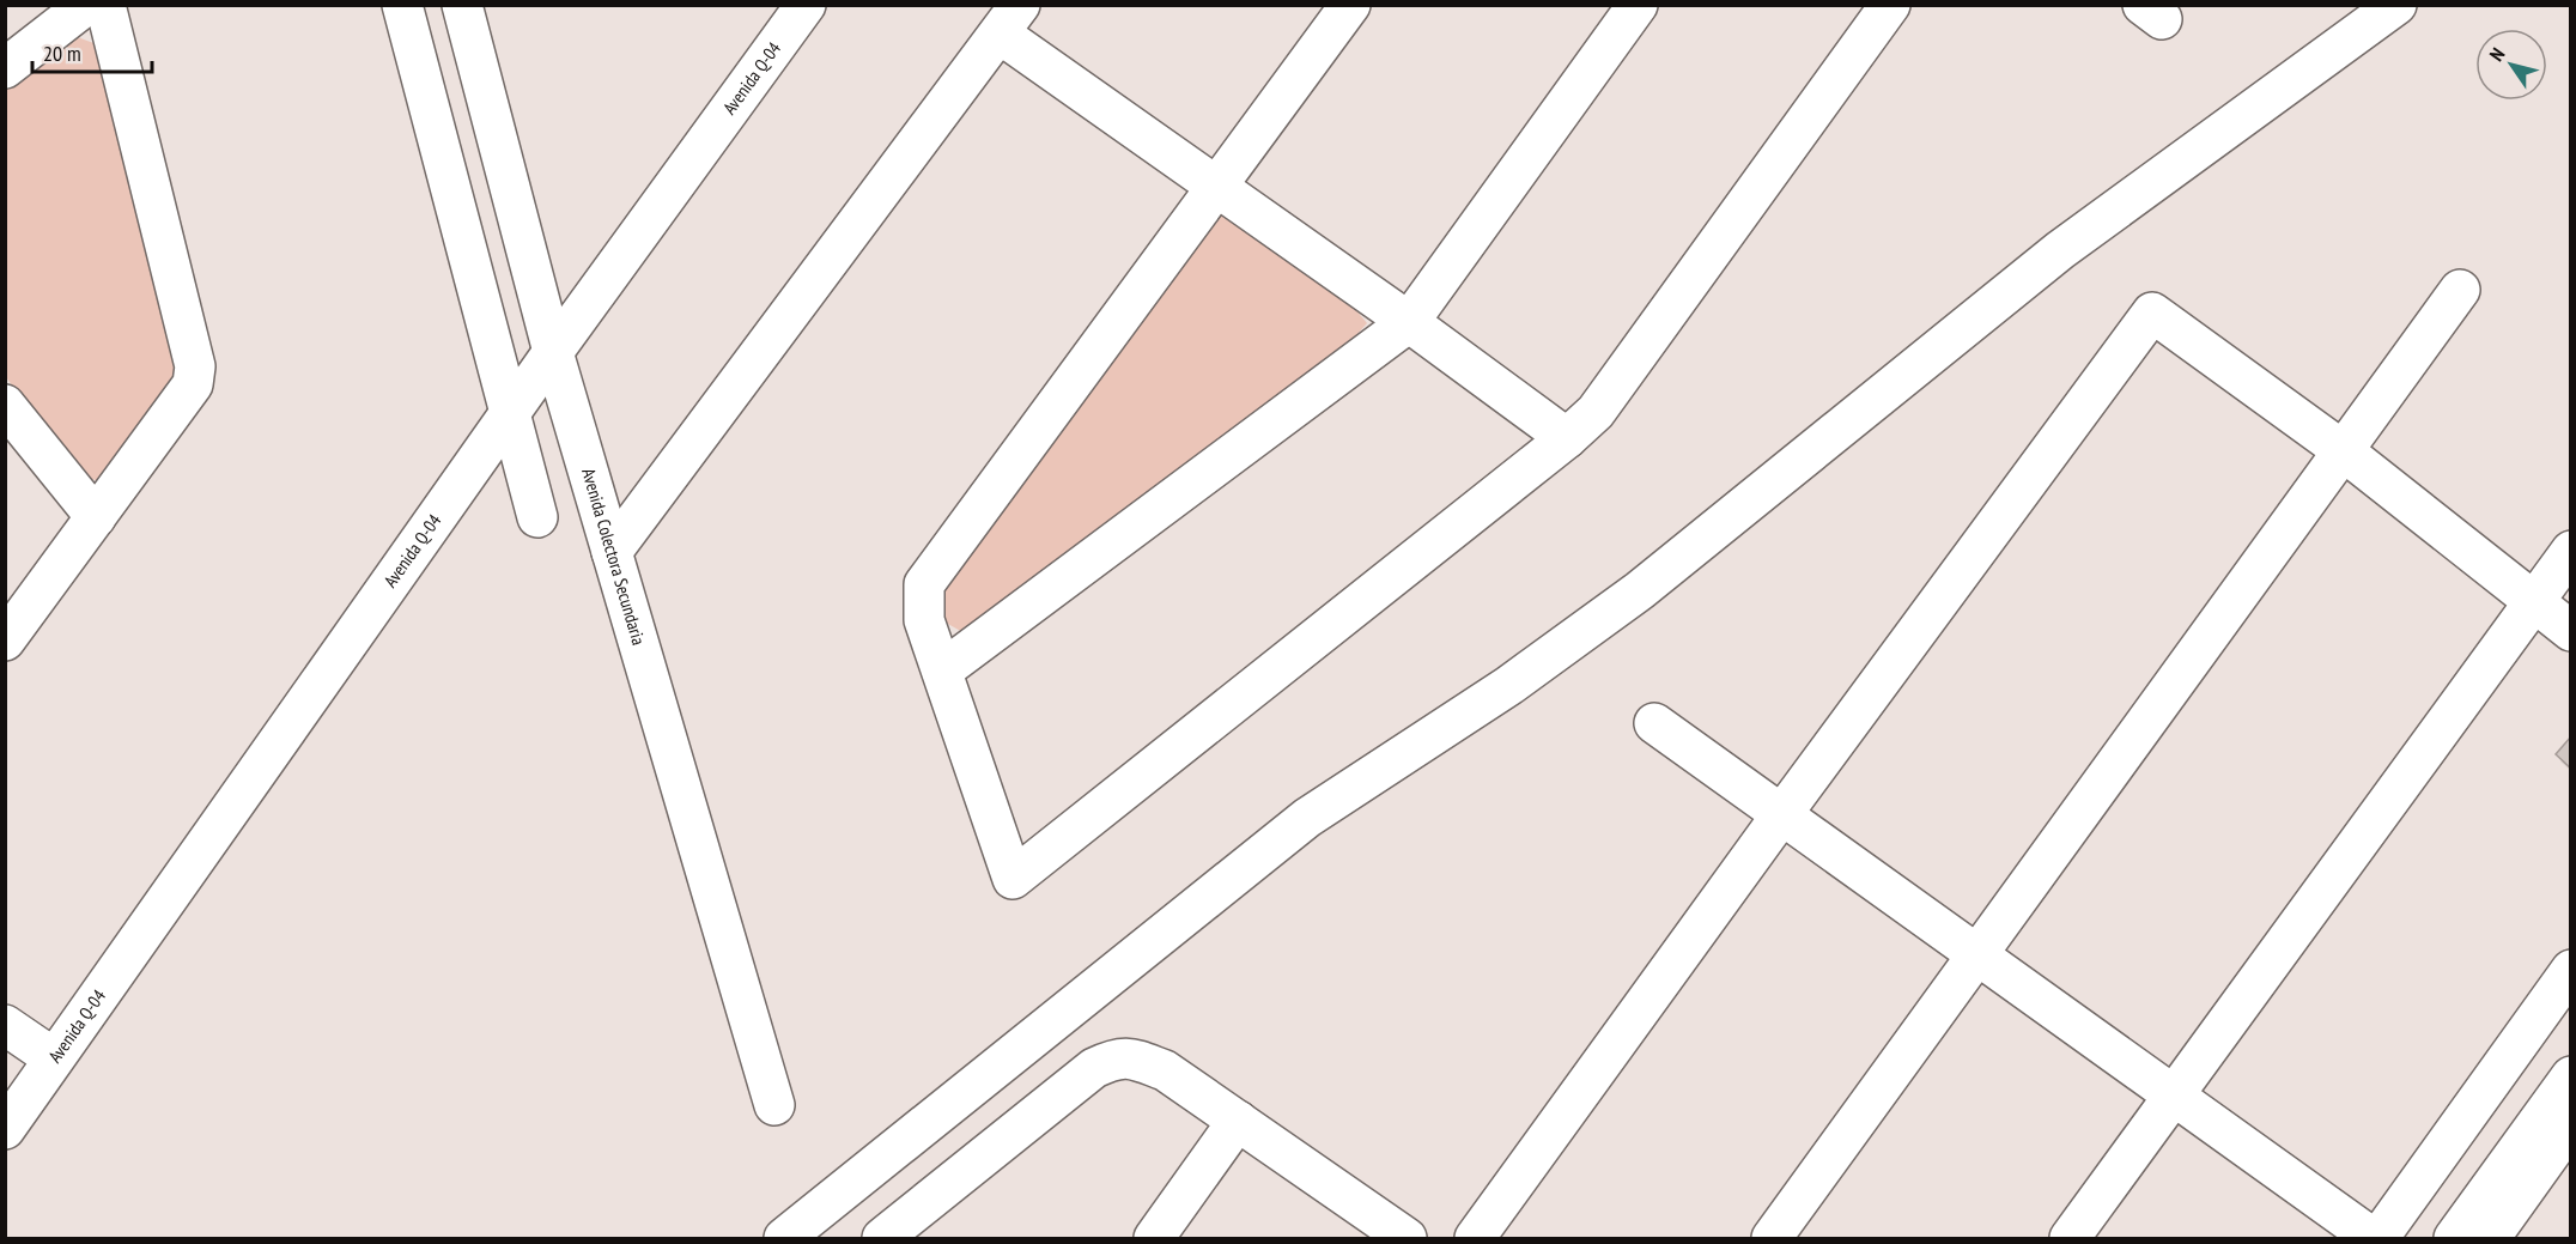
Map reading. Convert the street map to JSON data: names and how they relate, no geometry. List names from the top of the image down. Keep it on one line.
{"streets":{"street":["Avenida Q-04","Avenida Colectora Secundaria"]},"crossings":[["Avenida Q-04","Avenida Colectora Secundaria"]],"scale_bar":"20 m","north":"top left"}
